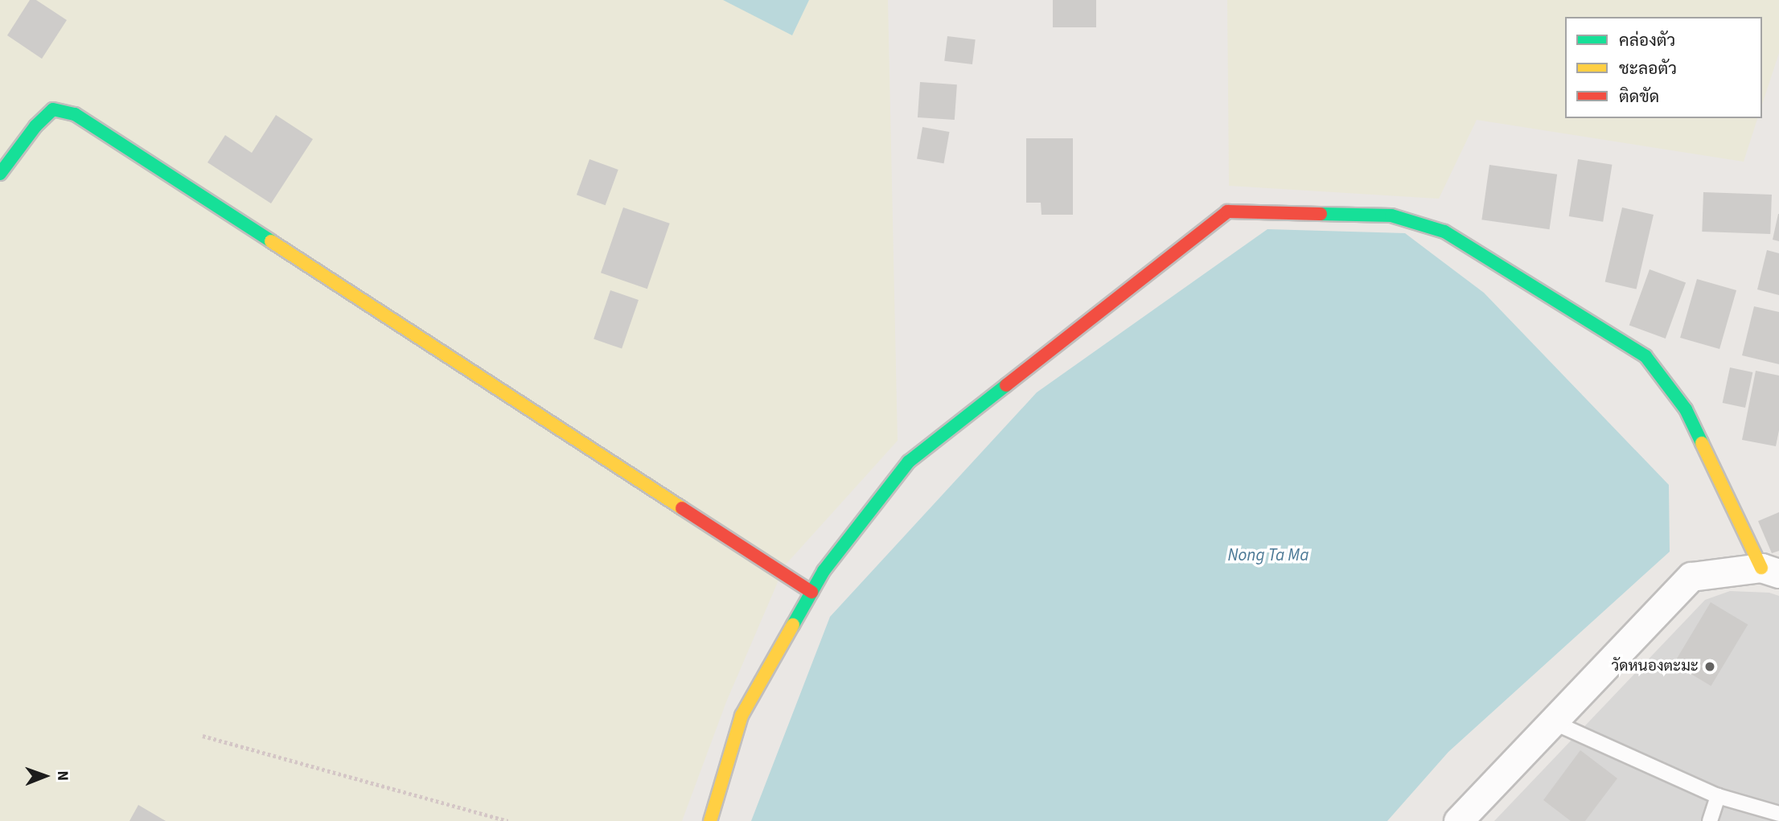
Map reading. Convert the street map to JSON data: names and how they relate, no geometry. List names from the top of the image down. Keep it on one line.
{"water":["Nong Ta Ma"],"places":["วัดหนองตะมะ"],"legend":["คล่องตัว","ชะลอตัว","ติดขัด"],"north":"right"}
